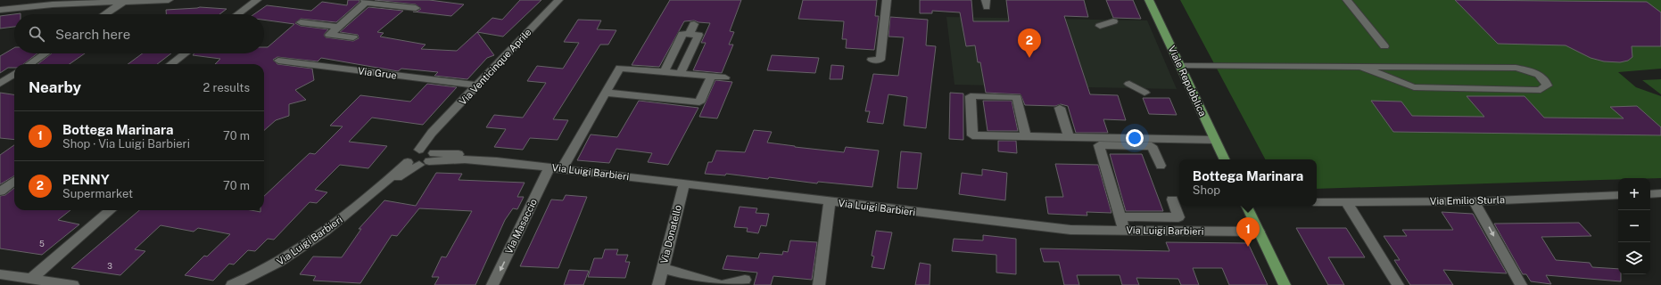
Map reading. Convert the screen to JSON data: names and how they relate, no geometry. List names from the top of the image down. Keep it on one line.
{"streets":{"main road":["Viale Repubblica"],"street":["Via Venticinque Aprile","Via Grue","Via Luigi Barbieri","Via Emilio Sturla","Via Masaccio","Via Donatello"]},"crossings":[["Via Venticinque Aprile","Via Grue"],["Via Venticinque Aprile","Via Luigi Barbieri"],["Via Luigi Barbieri","Via Masaccio"],["Via Luigi Barbieri","Via Donatello"]],"one_way":["Via Masaccio"],"house_numbers":["5","3"],"page":{"search":"Search here","pins":["2","1"],"heading":["Nearby","2 results"],"list":[{"mark":"1","name":"Bottega Marinara","note":"Shop · Via Luigi Barbieri","value":"70 m"},{"mark":"2","name":"PENNY","note":"Supermarket","value":"70 m"}],"popup":["Bottega Marinara","Shop"],"map_buttons":["+","−"]}}
